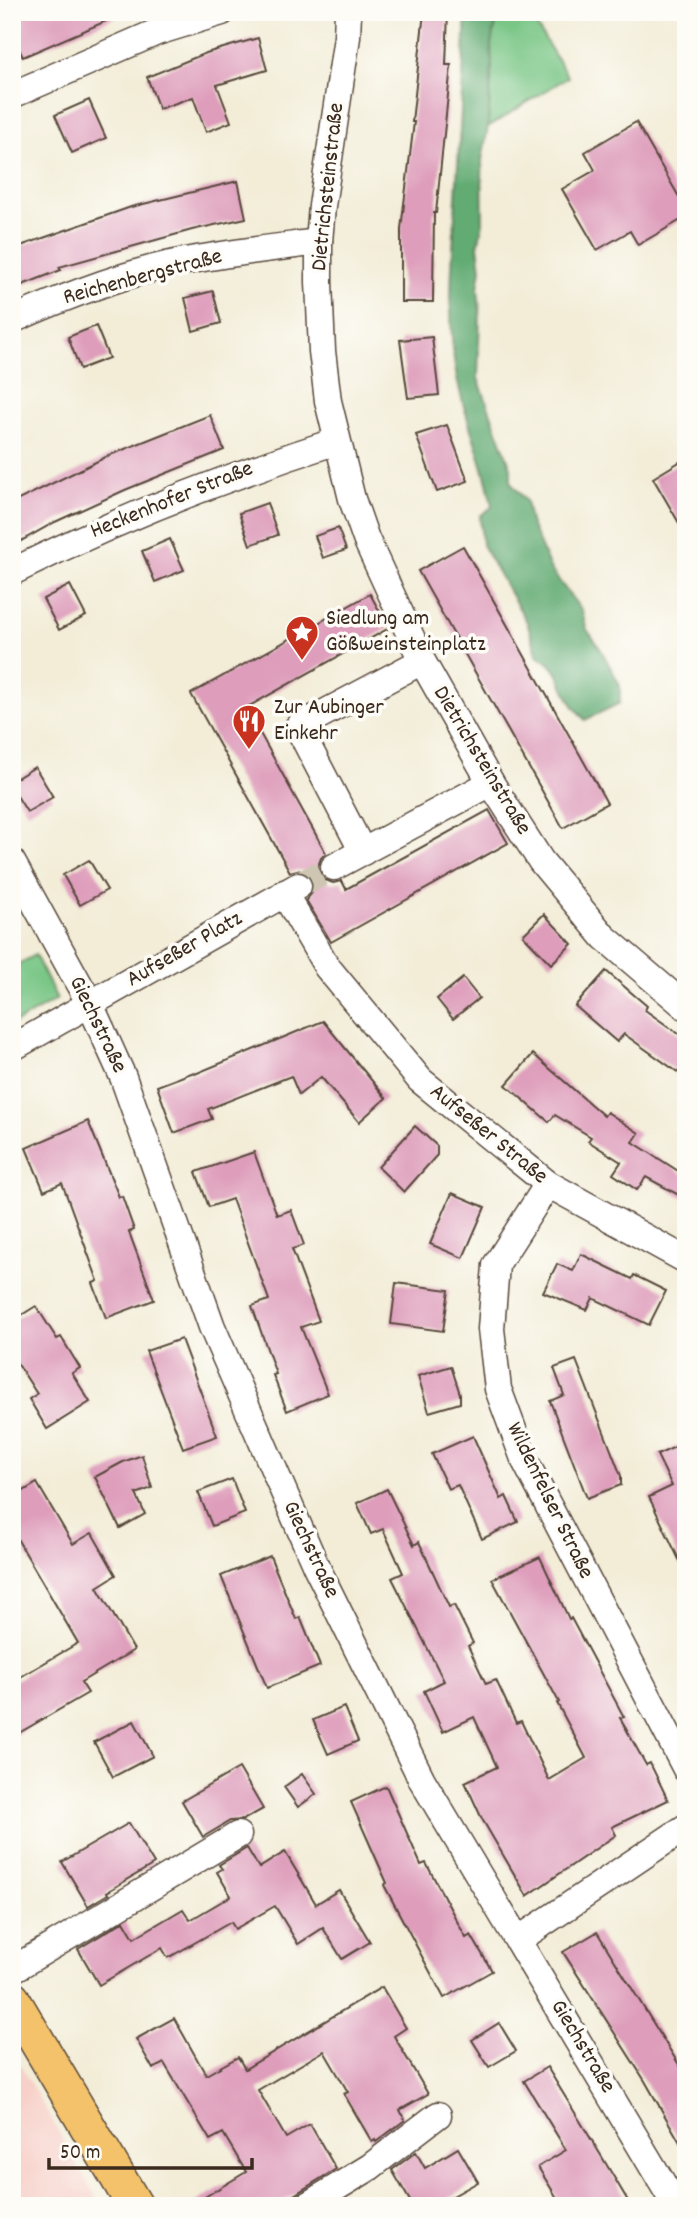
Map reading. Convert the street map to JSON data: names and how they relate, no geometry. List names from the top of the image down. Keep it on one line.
{"streets":{"street":["Dietrichsteinstraße","Reichenbergstraße","Heckenhofer Straße","Aufseßer Platz","Giechstraße","Aufseßer Straße","Wildenfelser Straße"]},"crossings":[["Dietrichsteinstraße","Reichenbergstraße"],["Dietrichsteinstraße","Heckenhofer Straße"],["Aufseßer Platz","Giechstraße"],["Aufseßer Platz","Aufseßer Straße"],["Aufseßer Straße","Wildenfelser Straße"]],"places":{"place":["Siedlung am Gößweinsteinplatz"],"restaurant":["Zur Aubinger Einkehr"]},"scale_bar":"50 m"}
